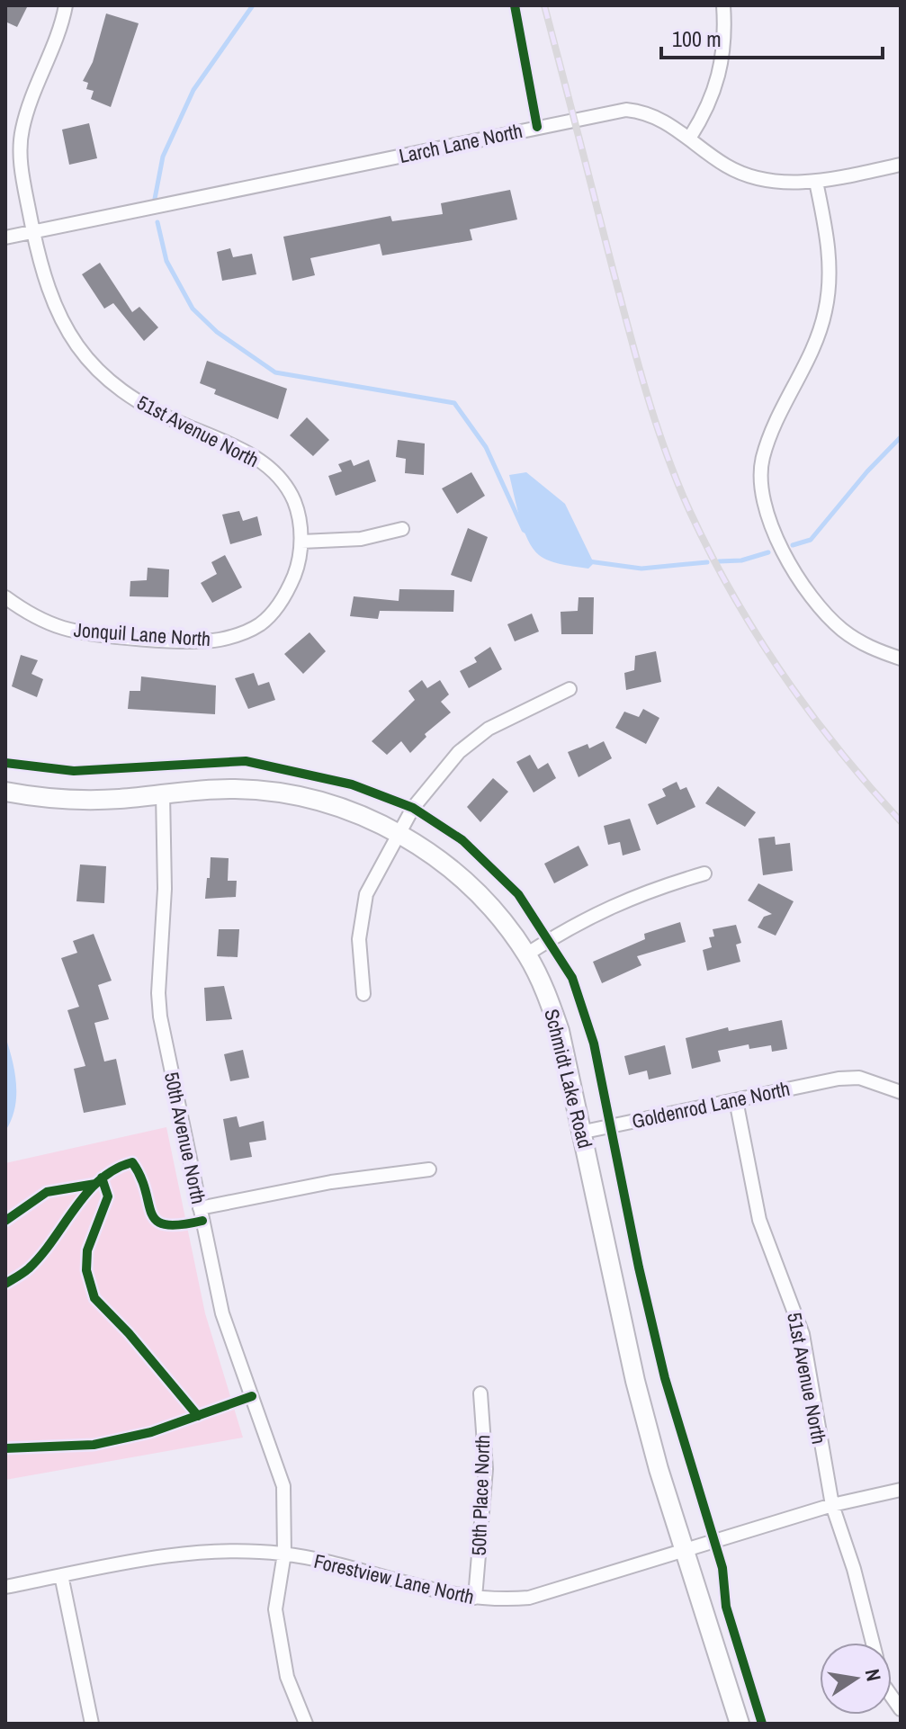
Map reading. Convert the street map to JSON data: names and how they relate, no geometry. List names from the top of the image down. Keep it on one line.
{"streets":{"street":["Larch Lane North","51st Avenue North","Jonquil Lane North","Schmidt Lake Road","Goldenrod Lane North","50th Avenue North","50th Place North","Forestview Lane North"]},"crossings":[["Larch Lane North","51st Avenue North"],["51st Avenue North","Jonquil Lane North"],["51st Avenue North","Goldenrod Lane North"],["51st Avenue North","Forestview Lane North"],["Schmidt Lake Road","Goldenrod Lane North"],["Schmidt Lake Road","50th Avenue North"],["Schmidt Lake Road","Forestview Lane North"],["50th Avenue North","Forestview Lane North"],["50th Place North","Forestview Lane North"]],"scale_bar":"100 m","north":"right"}
